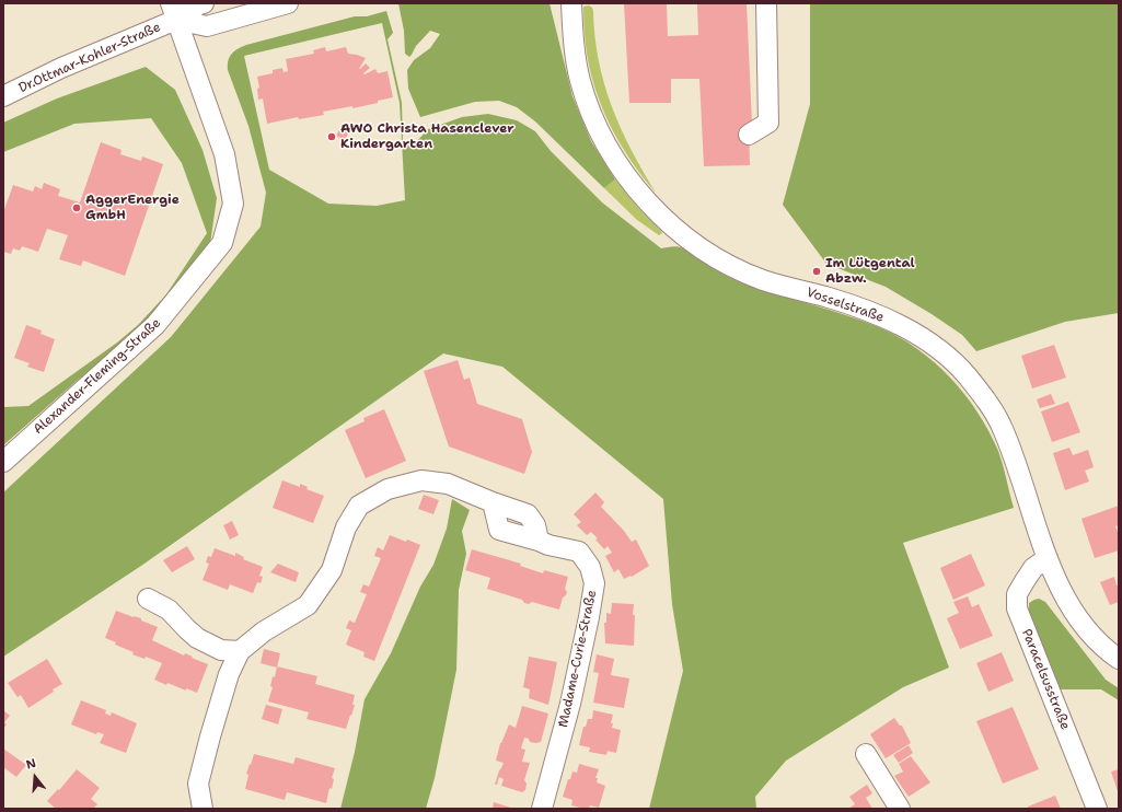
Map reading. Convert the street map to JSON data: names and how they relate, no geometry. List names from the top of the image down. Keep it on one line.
{"streets":{"street":["Dr.Ottmar-Kohler-Straße","Vosselstraße","Alexander-Fleming-Straße","Madame-Curie-Straße","Paracelsusstraße"]},"crossings":[["Dr.Ottmar-Kohler-Straße","Alexander-Fleming-Straße"],["Vosselstraße","Paracelsusstraße"]],"places":["AWO Christa Hasenclever Kindergarten","AggerEnergie GmbH","Im Lütgental Abzw."],"north":"top"}
